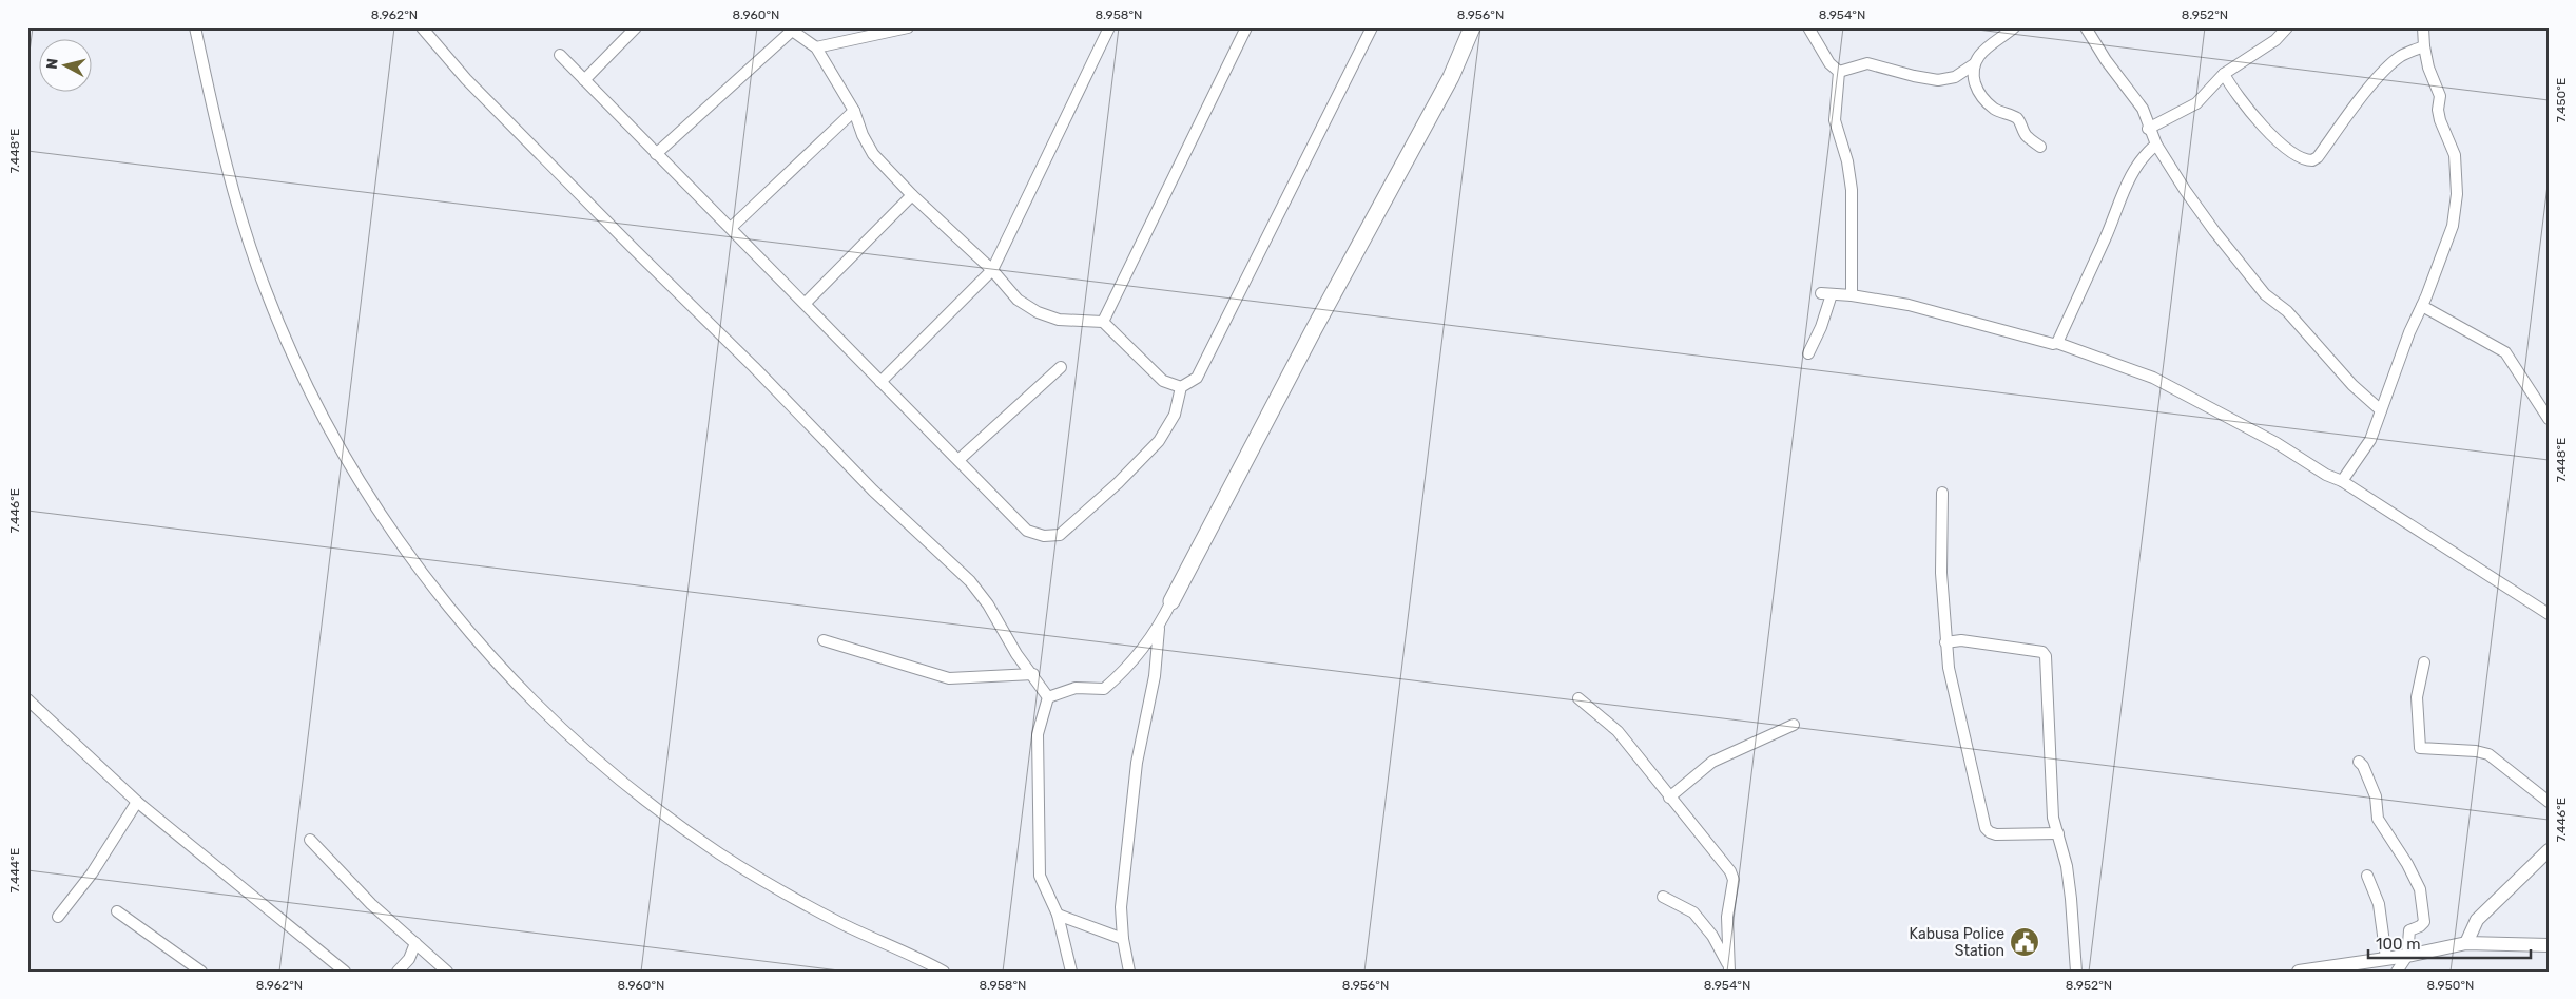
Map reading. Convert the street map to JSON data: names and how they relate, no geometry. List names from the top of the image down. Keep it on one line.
{"places":{"public building":["Kabusa Police Station"]},"scale_bar":"100 m","north":"left","coordinates":["8.962°N","8.960°N","8.958°N","8.956°N","8.954°N","8.952°N","7.450°E","7.448°E","7.446°E","7.444°E","8.950°N"]}
